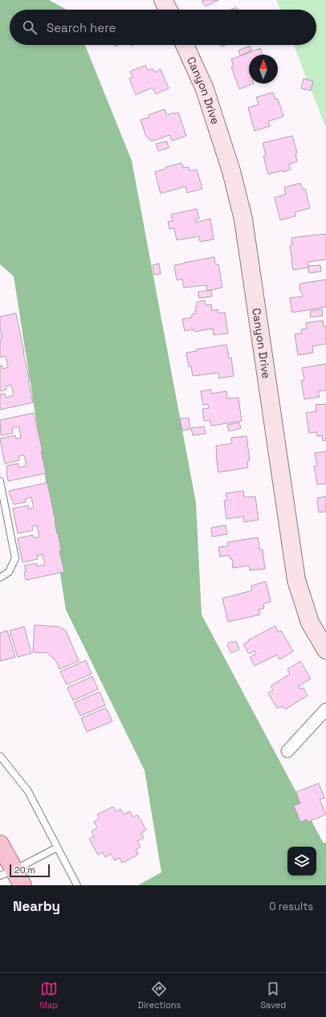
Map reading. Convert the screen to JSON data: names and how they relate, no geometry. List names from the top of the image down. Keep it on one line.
{"streets":{"street":["Canyon Drive"]},"scale_bar":"20 m","north":"top","page":{"search":"Search here","scale":"20 m","heading":["Nearby","0 results"],"nav":["Map","Directions","Saved"]}}
